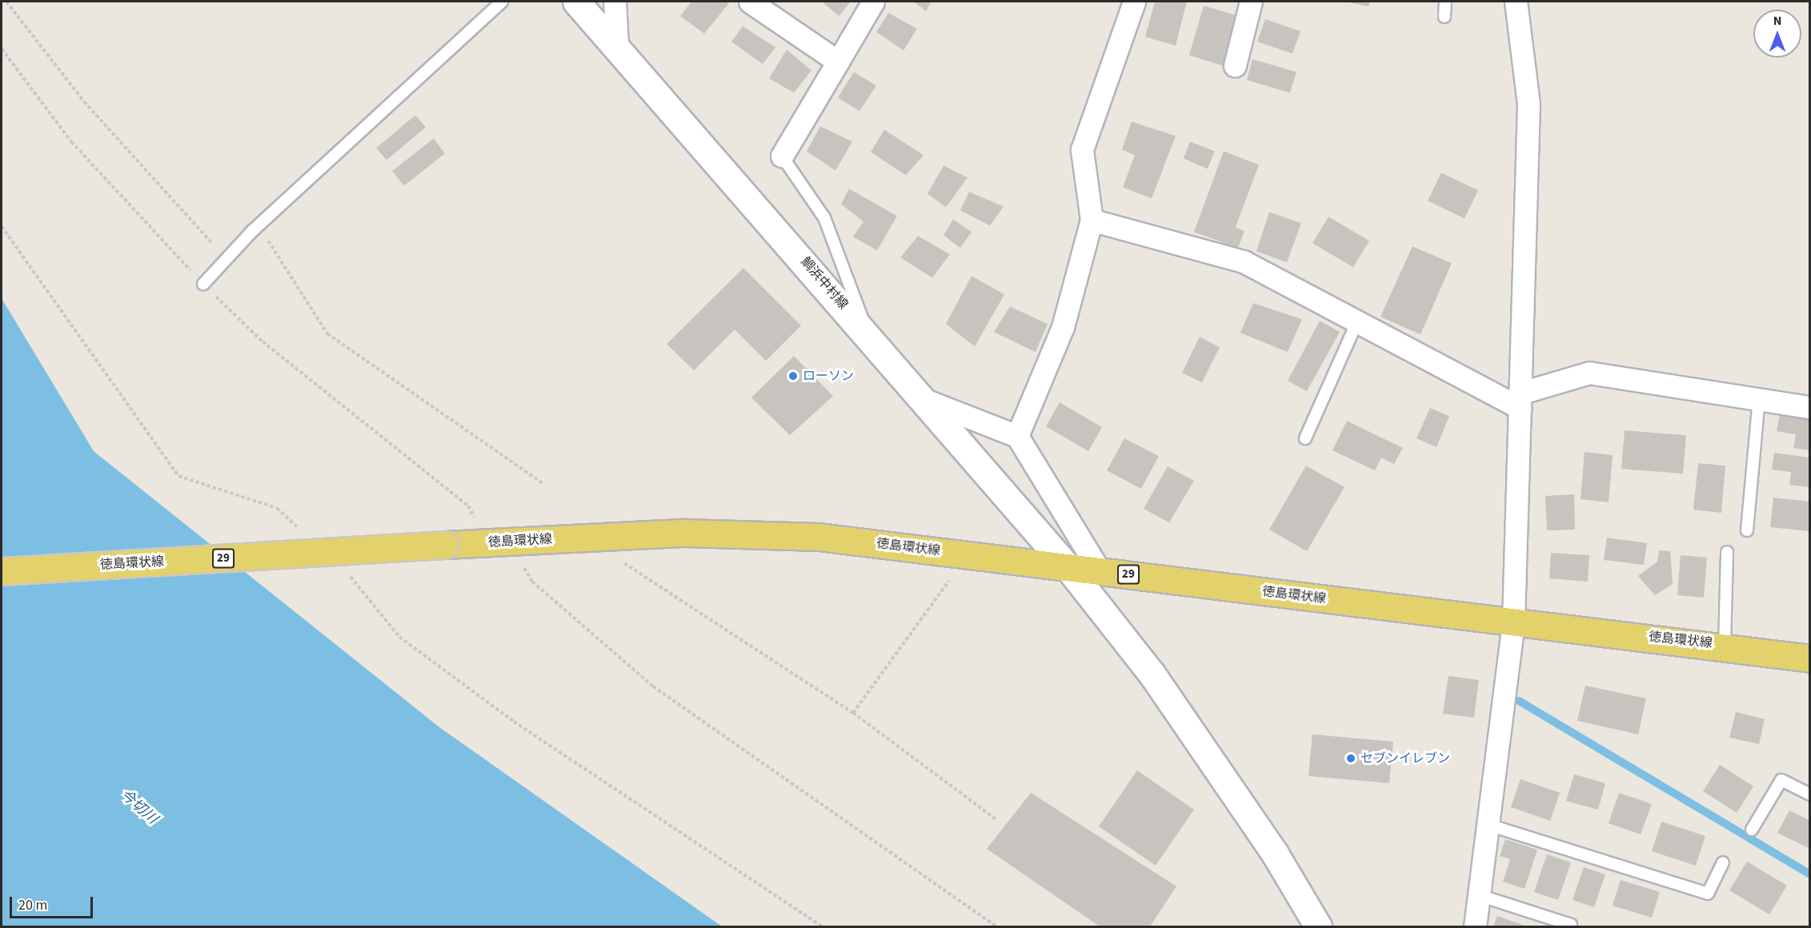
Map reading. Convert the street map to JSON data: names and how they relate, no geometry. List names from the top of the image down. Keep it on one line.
{"streets":{"main road":["鯛浜中村線","徳島環状線","29"]},"crossings":[["鯛浜中村線","徳島環状線"]],"water":["今切川"],"places":["ローソン","セブンイレブン"],"scale_bar":"20 m","north":"top"}
